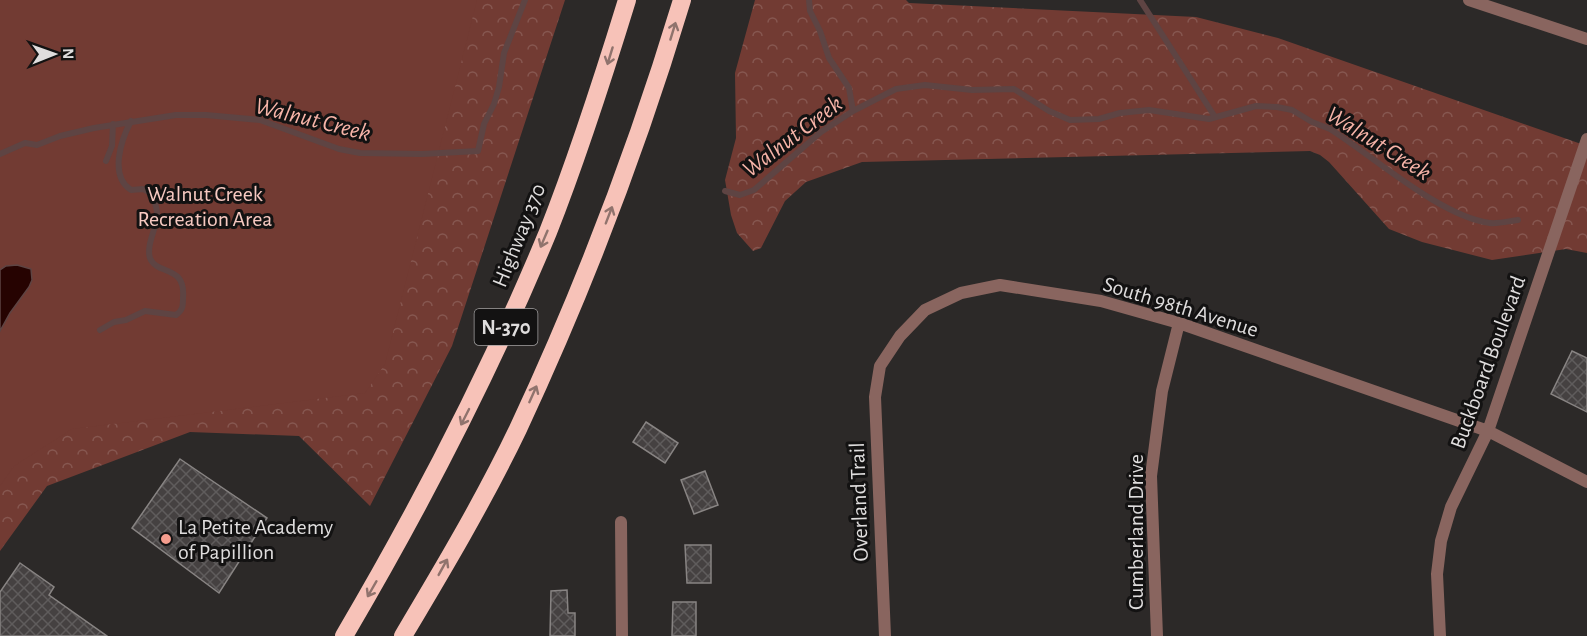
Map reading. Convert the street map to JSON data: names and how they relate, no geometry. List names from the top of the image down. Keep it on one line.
{"streets":{"highway":["Highway 370","N-370"],"street":["South 98th Avenue","Buckboard Boulevard","Overland Trail","Cumberland Drive"]},"crossings":[["South 98th Avenue","Buckboard Boulevard"],["South 98th Avenue","Overland Trail"],["South 98th Avenue","Cumberland Drive"]],"water":["Walnut Creek"],"parks":["Walnut Creek Recreation Area"],"places":["La Petite Academy of Papillion"],"north":"right"}
